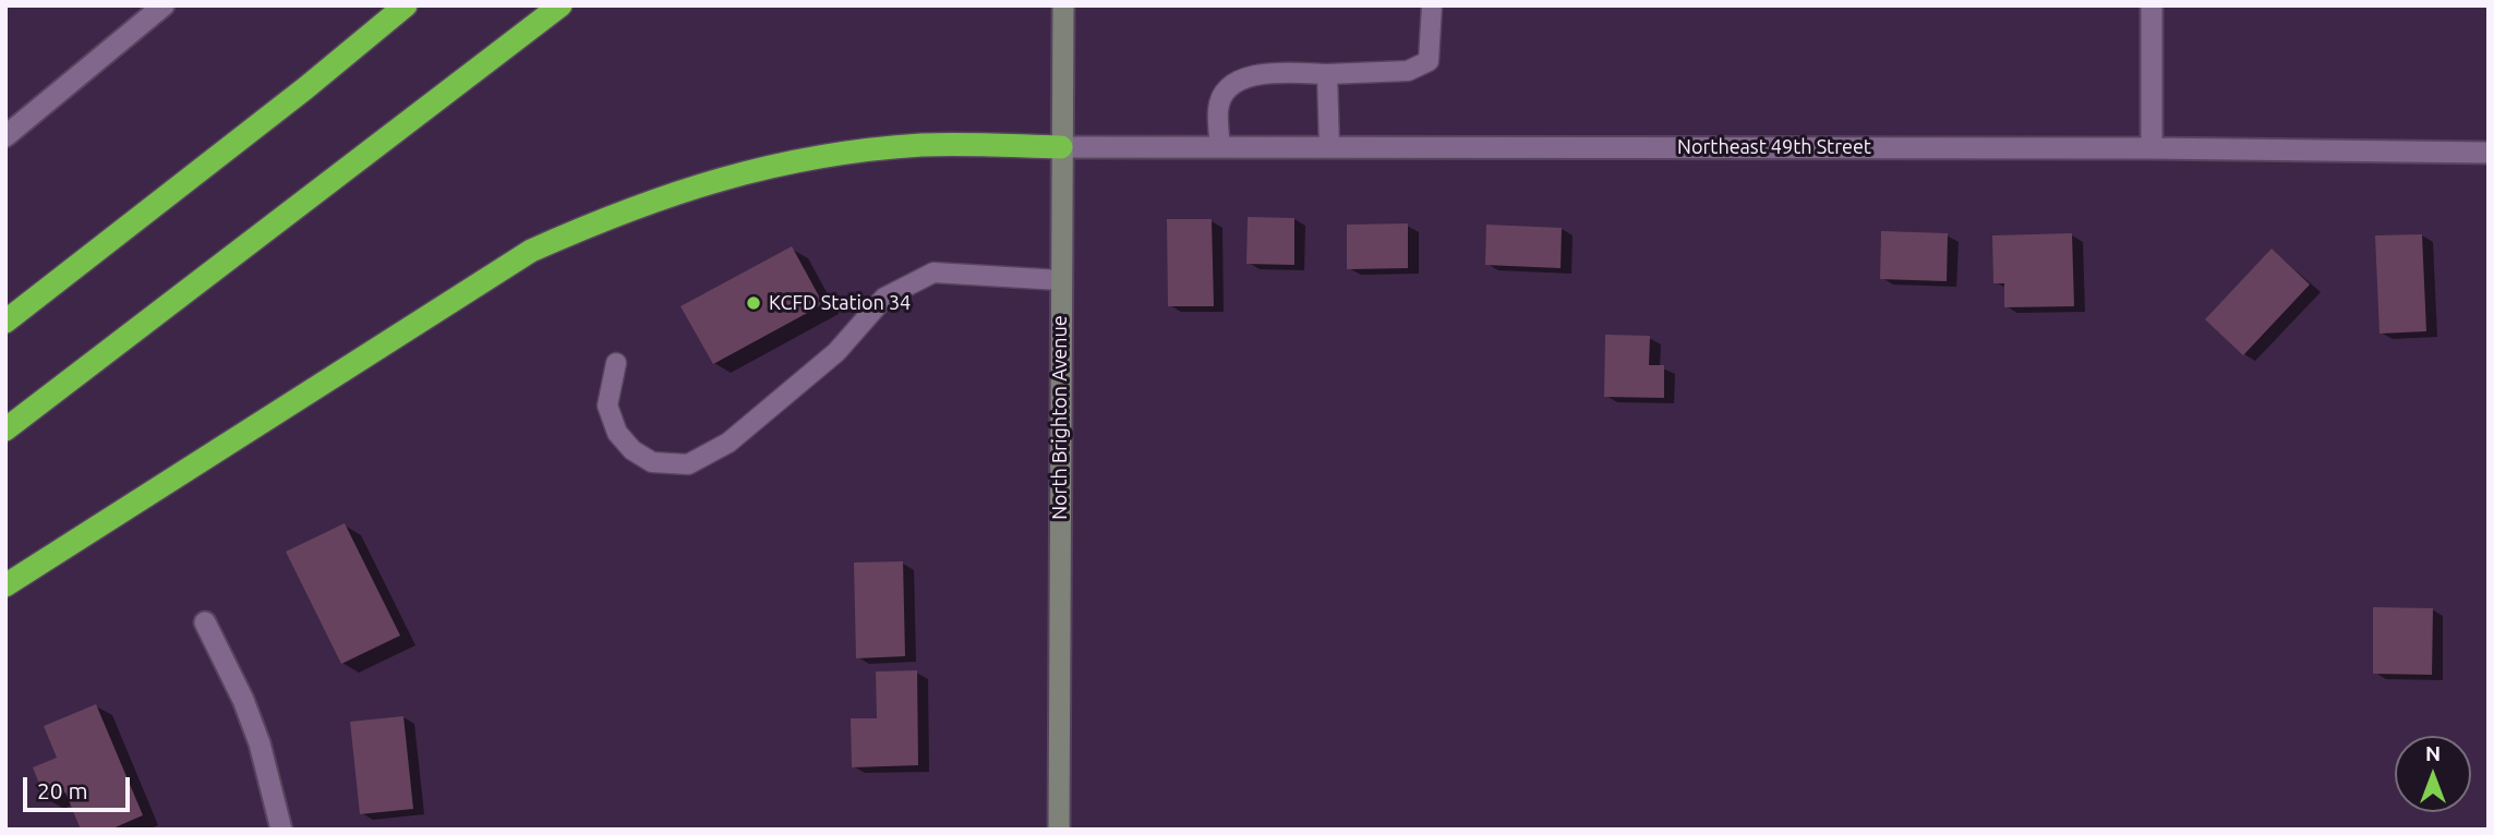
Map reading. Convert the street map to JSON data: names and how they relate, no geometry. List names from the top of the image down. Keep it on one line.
{"streets":{"main road":["North Brighton Avenue"],"street":["Northeast 49th Street"]},"crossings":[["Northeast 49th Street","North Brighton Avenue"]],"places":["KCFD Station 34"],"scale_bar":"20 m","north":"top"}
